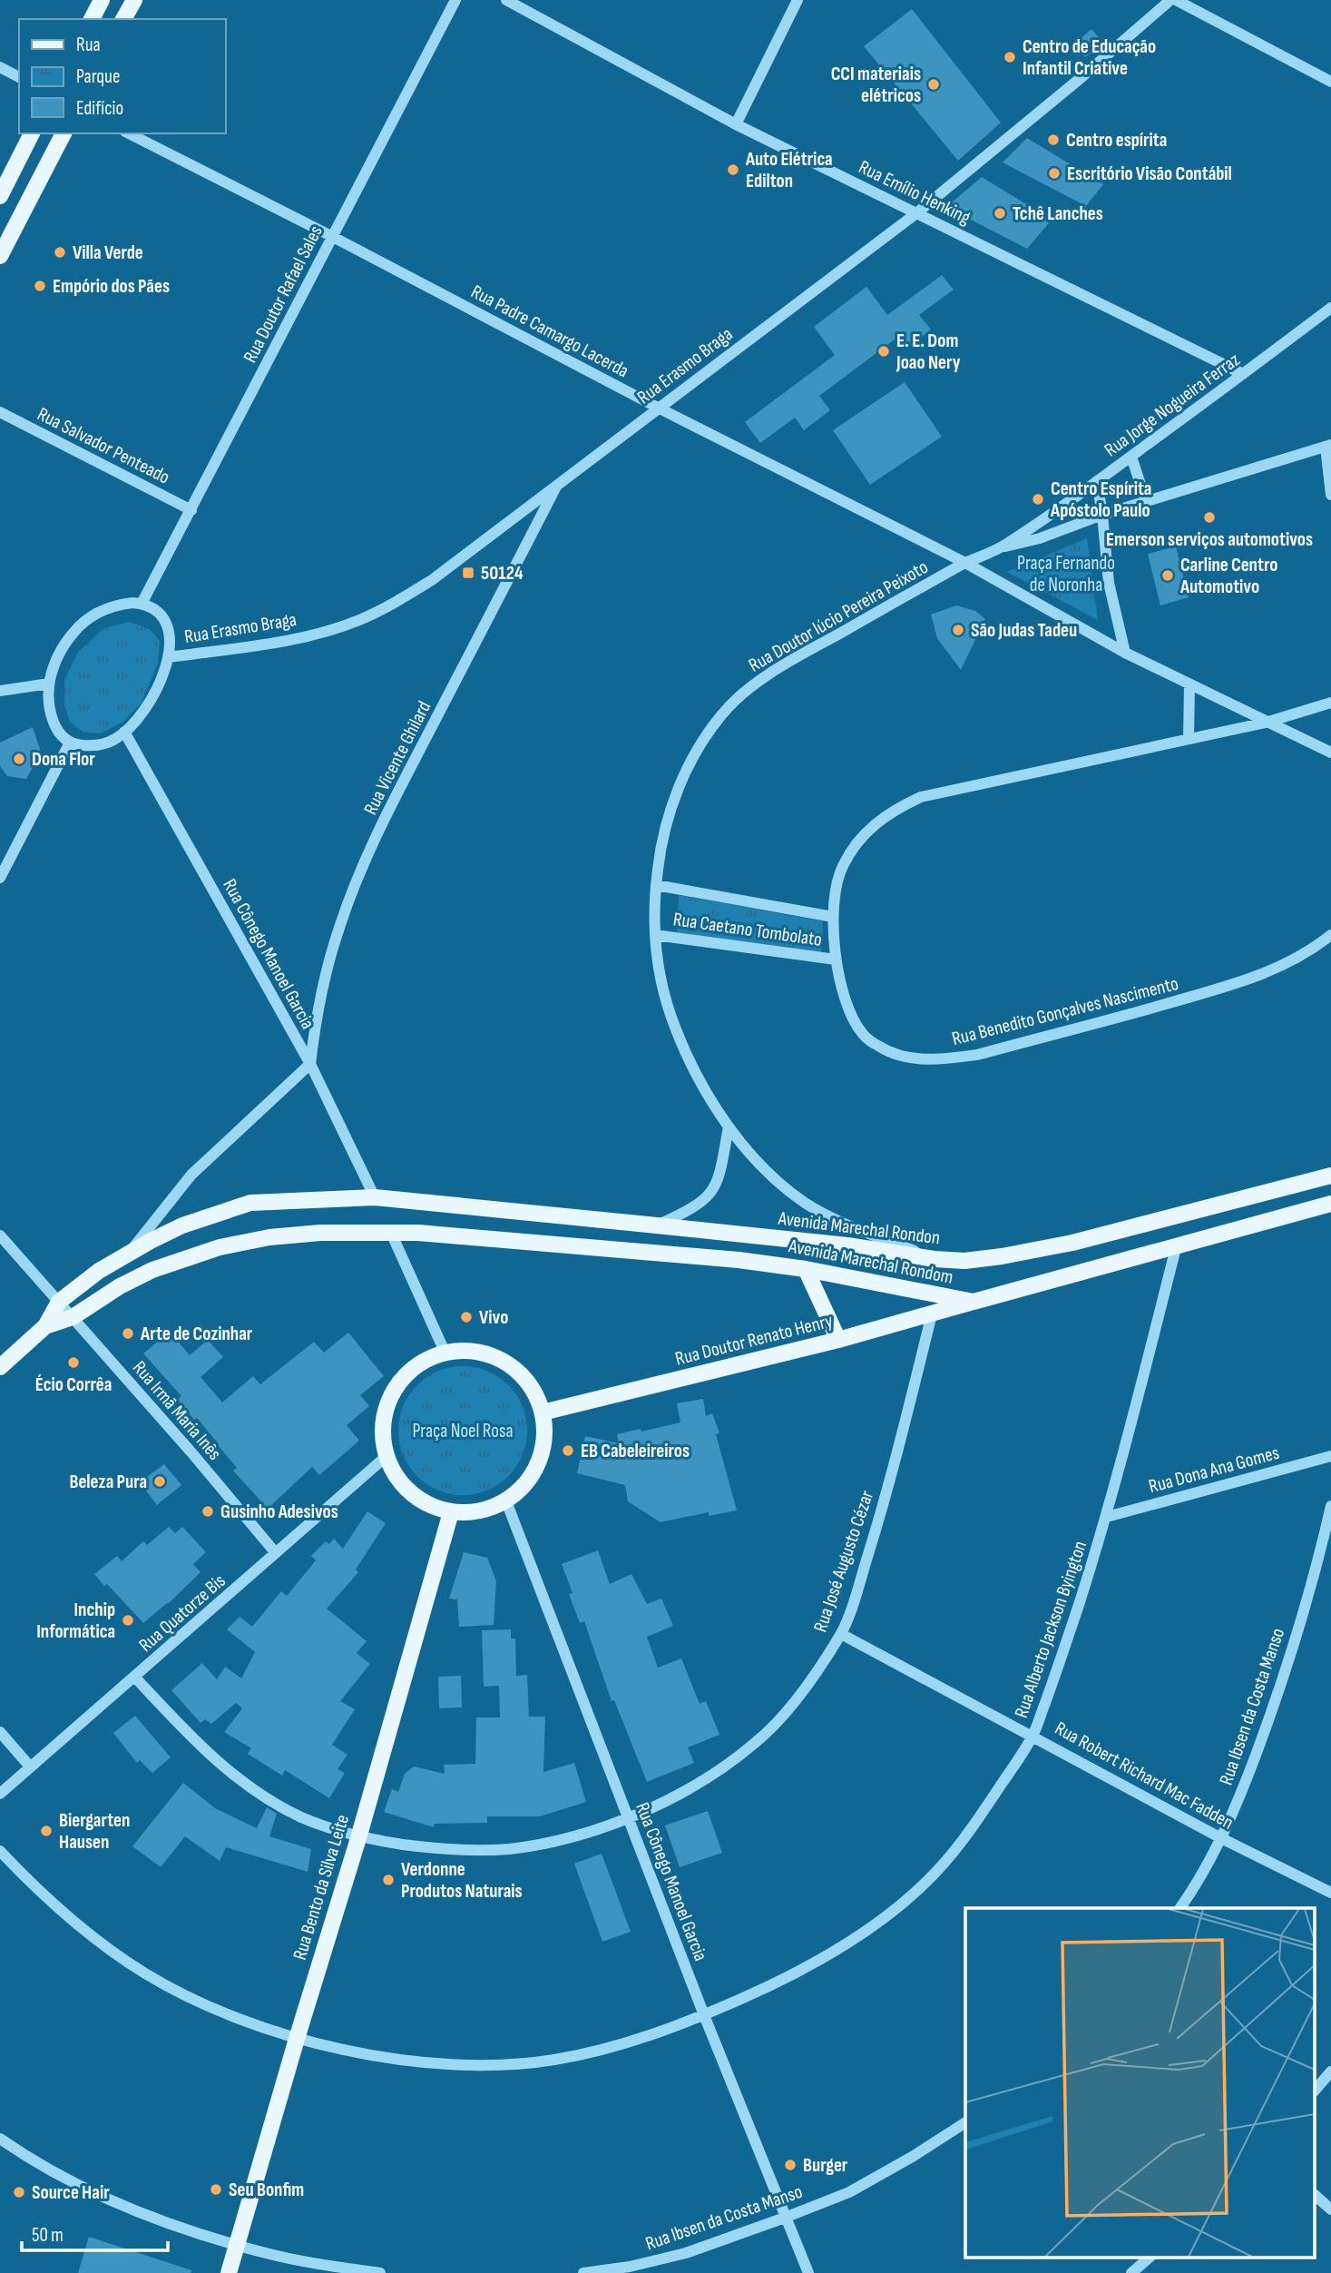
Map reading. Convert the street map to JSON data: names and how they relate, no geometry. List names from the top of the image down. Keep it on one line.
{"streets":{"main road":["Avenida Marechal Rondon","Avenida Marechal Rondom","Rua Doutor Renato Henry","Rua Bento da Silva Leite"],"street":["Rua Emílio Henking","Rua Doutor Rafael Sales","Rua Padre Camargo Lacerda","Rua Erasmo Braga","Rua Jorge Nogueira Ferraz","Rua Salvador Penteado","Rua Doutor lúcio Pereira Peixoto","Rua Vicente Ghilard","Rua Caetano Tombolato","Rua Cônego Manoel Garcia","Rua Benedito Gonçalves Nascimento","Rua Irmã Maria Inês","Rua Dona Ana Gomes","Rua José Augusto Cézar","Rua Quatorze Bis","Rua Alberto Jackson Byington","Rua Ibsen da Costa Manso","Rua Robert Richard Mac Fadden"]},"crossings":[["Rua Emílio Henking","Rua Erasmo Braga"],["Rua Emílio Henking","Rua Jorge Nogueira Ferraz"],["Rua Doutor Rafael Sales","Rua Padre Camargo Lacerda"],["Rua Doutor Rafael Sales","Rua Erasmo Braga"],["Rua Doutor Rafael Sales","Rua Salvador Penteado"],["Rua Doutor Rafael Sales","Rua Cônego Manoel Garcia"],["Rua Padre Camargo Lacerda","Rua Erasmo Braga"],["Rua Padre Camargo Lacerda","Rua Jorge Nogueira Ferraz"],["Rua Padre Camargo Lacerda","Rua Doutor lúcio Pereira Peixoto"],["Rua Padre Camargo Lacerda","Rua Benedito Gonçalves Nascimento"],["Rua Erasmo Braga","Rua Vicente Ghilard"],["Rua Erasmo Braga","Rua Cônego Manoel Garcia"],["Rua Jorge Nogueira Ferraz","Rua Doutor lúcio Pereira Peixoto"],["Rua Doutor lúcio Pereira Peixoto","Rua Caetano Tombolato"],["Rua Doutor lúcio Pereira Peixoto","Avenida Marechal Rondon"],["Rua Vicente Ghilard","Rua Cônego Manoel Garcia"],["Rua Caetano Tombolato","Rua Benedito Gonçalves Nascimento"],["Rua Cônego Manoel Garcia","Avenida Marechal Rondon"],["Rua Cônego Manoel Garcia","Rua Doutor Renato Henry"],["Rua Cônego Manoel Garcia","Rua José Augusto Cézar"],["Rua Cônego Manoel Garcia","Rua Quatorze Bis"],["Rua Cônego Manoel Garcia","Rua Alberto Jackson Byington"],["Rua Cônego Manoel Garcia","Rua Ibsen da Costa Manso"],["Rua Cônego Manoel Garcia","Rua Bento da Silva Leite"],["Avenida Marechal Rondon","Rua Irmã Maria Inês"],["Avenida Marechal Rondom","Rua Doutor Renato Henry"],["Avenida Marechal Rondom","Rua Irmã Maria Inês"],["Avenida Marechal Rondom","Rua Alberto Jackson Byington"],["Rua Doutor Renato Henry","Rua José Augusto Cézar"],["Rua Doutor Renato Henry","Rua Quatorze Bis"],["Rua Doutor Renato Henry","Rua Bento da Silva Leite"],["Rua Irmã Maria Inês","Rua Quatorze Bis"],["Rua Dona Ana Gomes","Rua Alberto Jackson Byington"],["Rua José Augusto Cézar","Rua Quatorze Bis"],["Rua José Augusto Cézar","Rua Robert Richard Mac Fadden"],["Rua José Augusto Cézar","Rua Bento da Silva Leite"],["Rua Quatorze Bis","Rua Bento da Silva Leite"],["Rua Alberto Jackson Byington","Rua Robert Richard Mac Fadden"],["Rua Alberto Jackson Byington","Rua Bento da Silva Leite"],["Rua Ibsen da Costa Manso","Rua Robert Richard Mac Fadden"]],"parks":["Praça Fernando de Noronha","Praça Noel Rosa"],"places":{"other":["Centro de Educação Infantil Criative","CCI materiais elétricos","Centro espírita","Auto Elétrica Edilton","Escritório Visão Contábil","Tchê Lanches","Villa Verde","Empório dos Pães","E. E. Dom Joao Nery","Centro Espírita Apóstolo Paulo","Emerson serviços automotivos","Carline Centro Automotivo","São Judas Tadeu","Dona Flor","Vivo","Arte de Cozinhar","Écio Corrêa","EB Cabeleireiros","Beleza Pura","Gusinho Adesivos","Inchip Informática","Biergarten Hausen","Verdonne Produtos Naturais","Burger","Seu Bonfim","Source Hair"],"transit":["50124"]},"legend":["Rua","Parque","Edifício"],"scale_bar":"50 m"}
